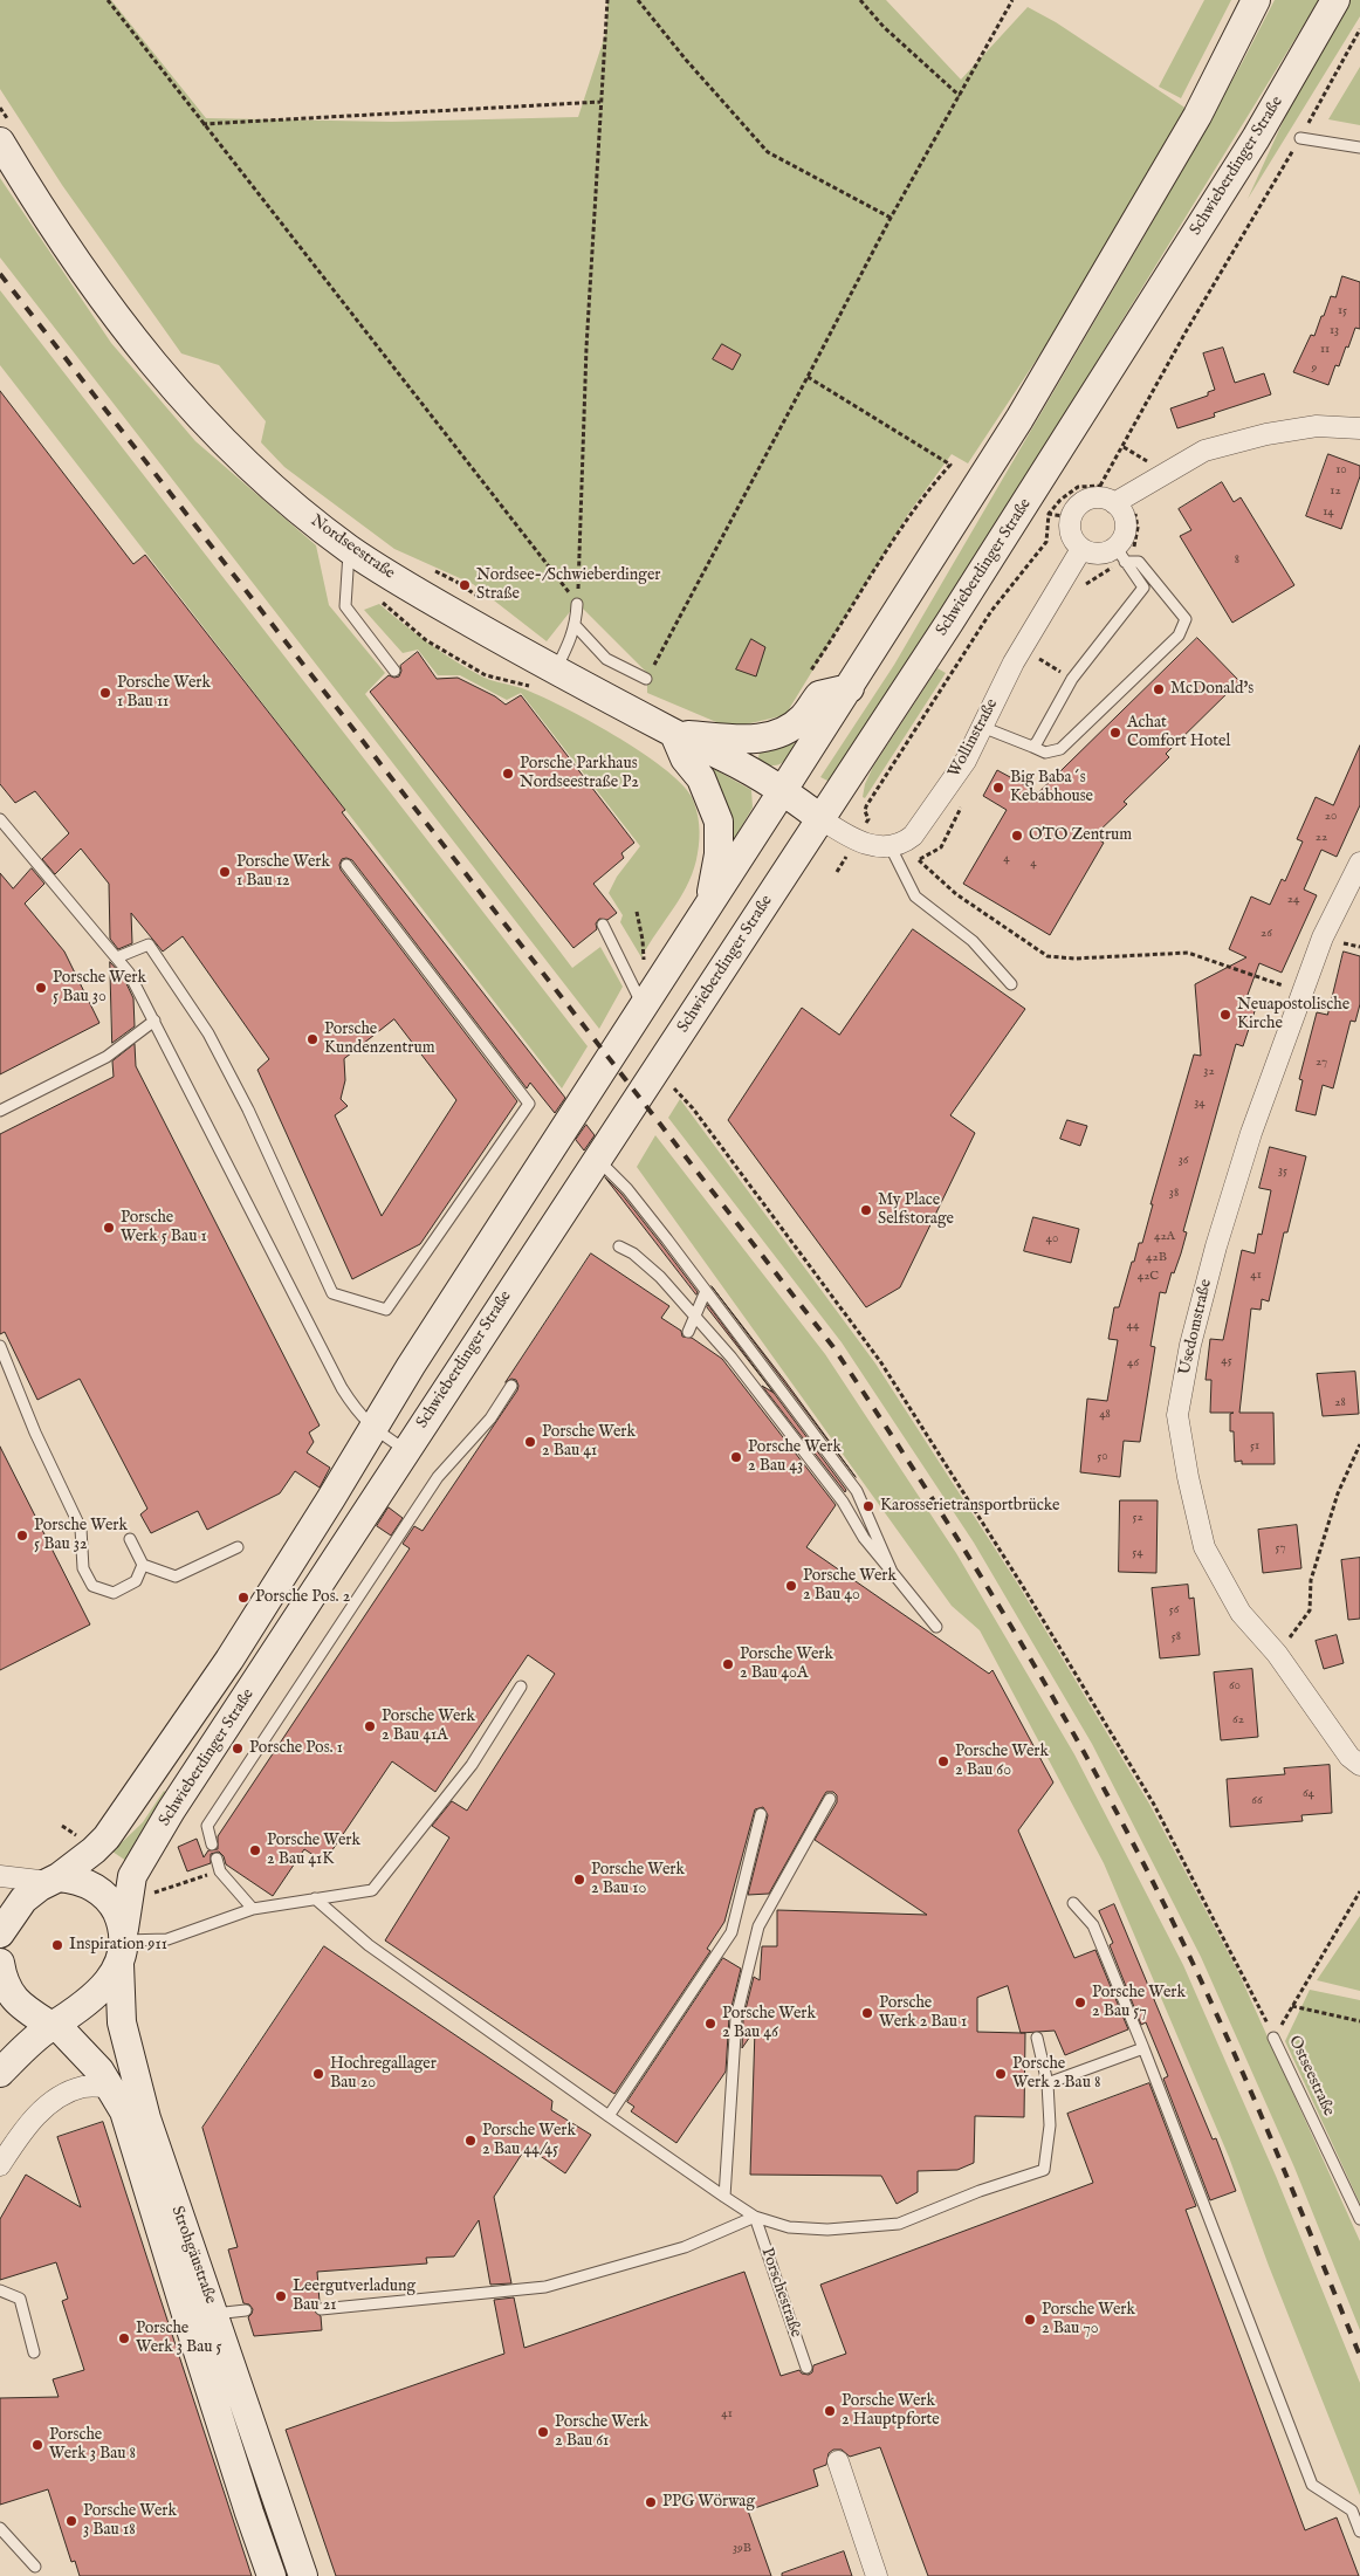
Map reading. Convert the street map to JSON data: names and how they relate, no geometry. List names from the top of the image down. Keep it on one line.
{"streets":{"main road":["Schwieberdinger Straße","Nordseestraße","Strohgäustraße"],"street":["Wollinstraße","Usedomstraße"],"lane":["Ostseestraße","Porschestraße"]},"crossings":[["Schwieberdinger Straße","Nordseestraße"],["Schwieberdinger Straße","Strohgäustraße"]],"places":["Nordsee-/Schwieberdinger Straße","McDonald's","Porsche Werk 1 Bau 11","Achat Comfort Hotel","Porsche Parkhaus Nordseestraße P2","Big Baba´s Kebabhouse","OTO Zentrum","Porsche Werk 1 Bau 12","Porsche Werk 5 Bau 30","Neuapostolische Kirche","Porsche Kundenzentrum","My Place Selfstorage","Porsche Werk 5 Bau 1","Porsche Werk 2 Bau 41","Porsche Werk 2 Bau 43","Karosserietransportbrücke","Porsche Werk 5 Bau 32","Porsche Werk 2 Bau 40","Porsche Pos. 2","Porsche Werk 2 Bau 40A","Porsche Werk 2 Bau 41A","Porsche Pos. 1","Porsche Werk 2 Bau 60","Porsche Werk 2 Bau 41K","Porsche Werk 2 Bau 10","Inspiration 911","Porsche Werk 2 Bau 57","Porsche Werk 2 Bau 1","Porsche Werk 2 Bau 46","Hochregallager Bau 20","Porsche Werk 2 Bau 8","Porsche Werk 2 Bau 44/45","Leergutverladung Bau 21","Porsche Werk 2 Bau 70","Porsche Werk 3 Bau 5","Porsche Werk 2 Hauptpforte","Porsche Werk 2 Bau 61","Porsche Werk 3 Bau 8","PPG Wörwag","Porsche Werk 3 Bau 18"],"house_numbers":["15","13","11","9","10","12","14","8","20","22","4","4","24","26","27","32","34","36","35","38","42A","40","42B","41","42C","44","45","46","28","48","51","50","52","57","54","56","58","60","62","64","66","41","39B"]}
